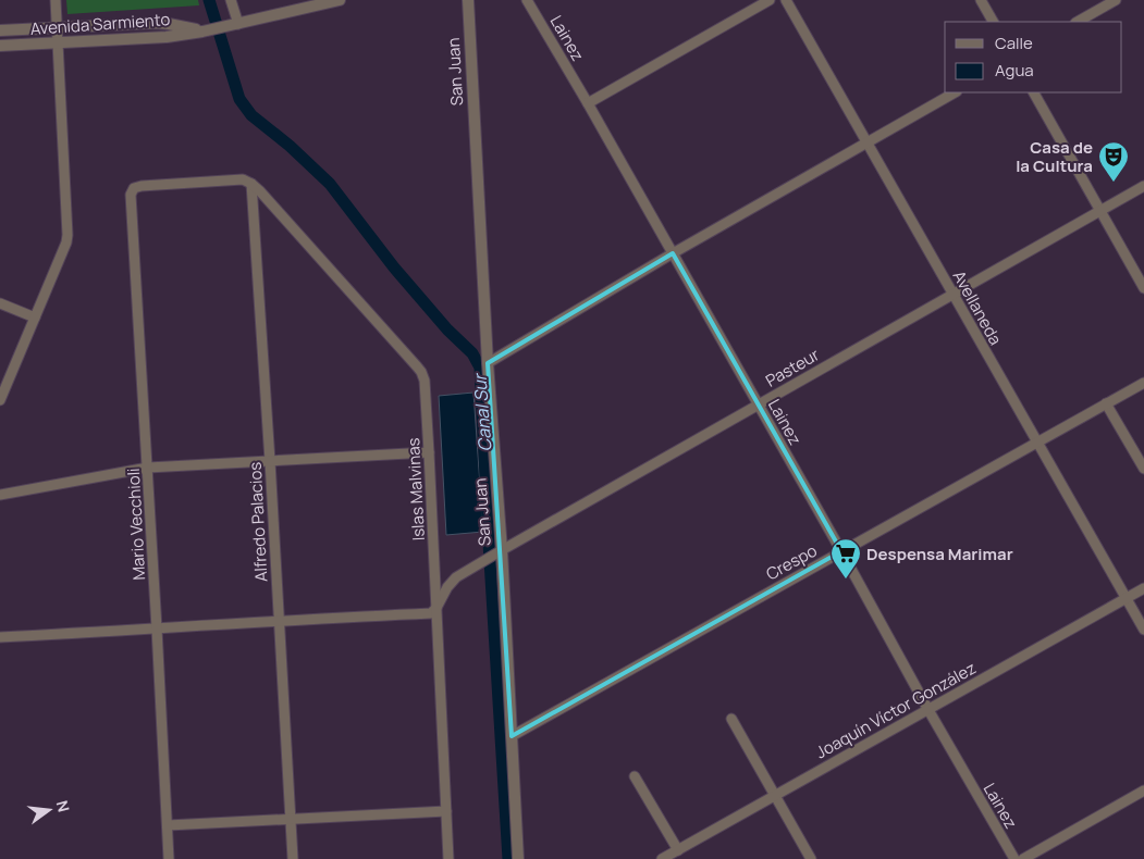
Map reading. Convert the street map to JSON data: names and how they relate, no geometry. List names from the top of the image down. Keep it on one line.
{"streets":{"street":["Avenida Sarmiento","Lainez","San Juan","Avellaneda","Pasteur","Islas Malvinas","Alfredo Palacios","Mario Vecchioli","Crespo","Joaquín Víctor González"]},"crossings":[["Lainez","Pasteur"],["Lainez","Crespo"],["Lainez","Joaquín Víctor González"],["San Juan","Pasteur"],["San Juan","Crespo"],["Avellaneda","Pasteur"],["Avellaneda","Crespo"],["Avellaneda","Joaquín Víctor González"],["Pasteur","Islas Malvinas"],["Islas Malvinas","Alfredo Palacios"],["Islas Malvinas","Mario Vecchioli"],["Alfredo Palacios","Mario Vecchioli"]],"water":["Canal Sur"],"places":{"theatre":["Casa de la Cultura"],"supermarket":["Despensa Marimar"]},"legend":["Calle","Agua"],"north":"right"}
